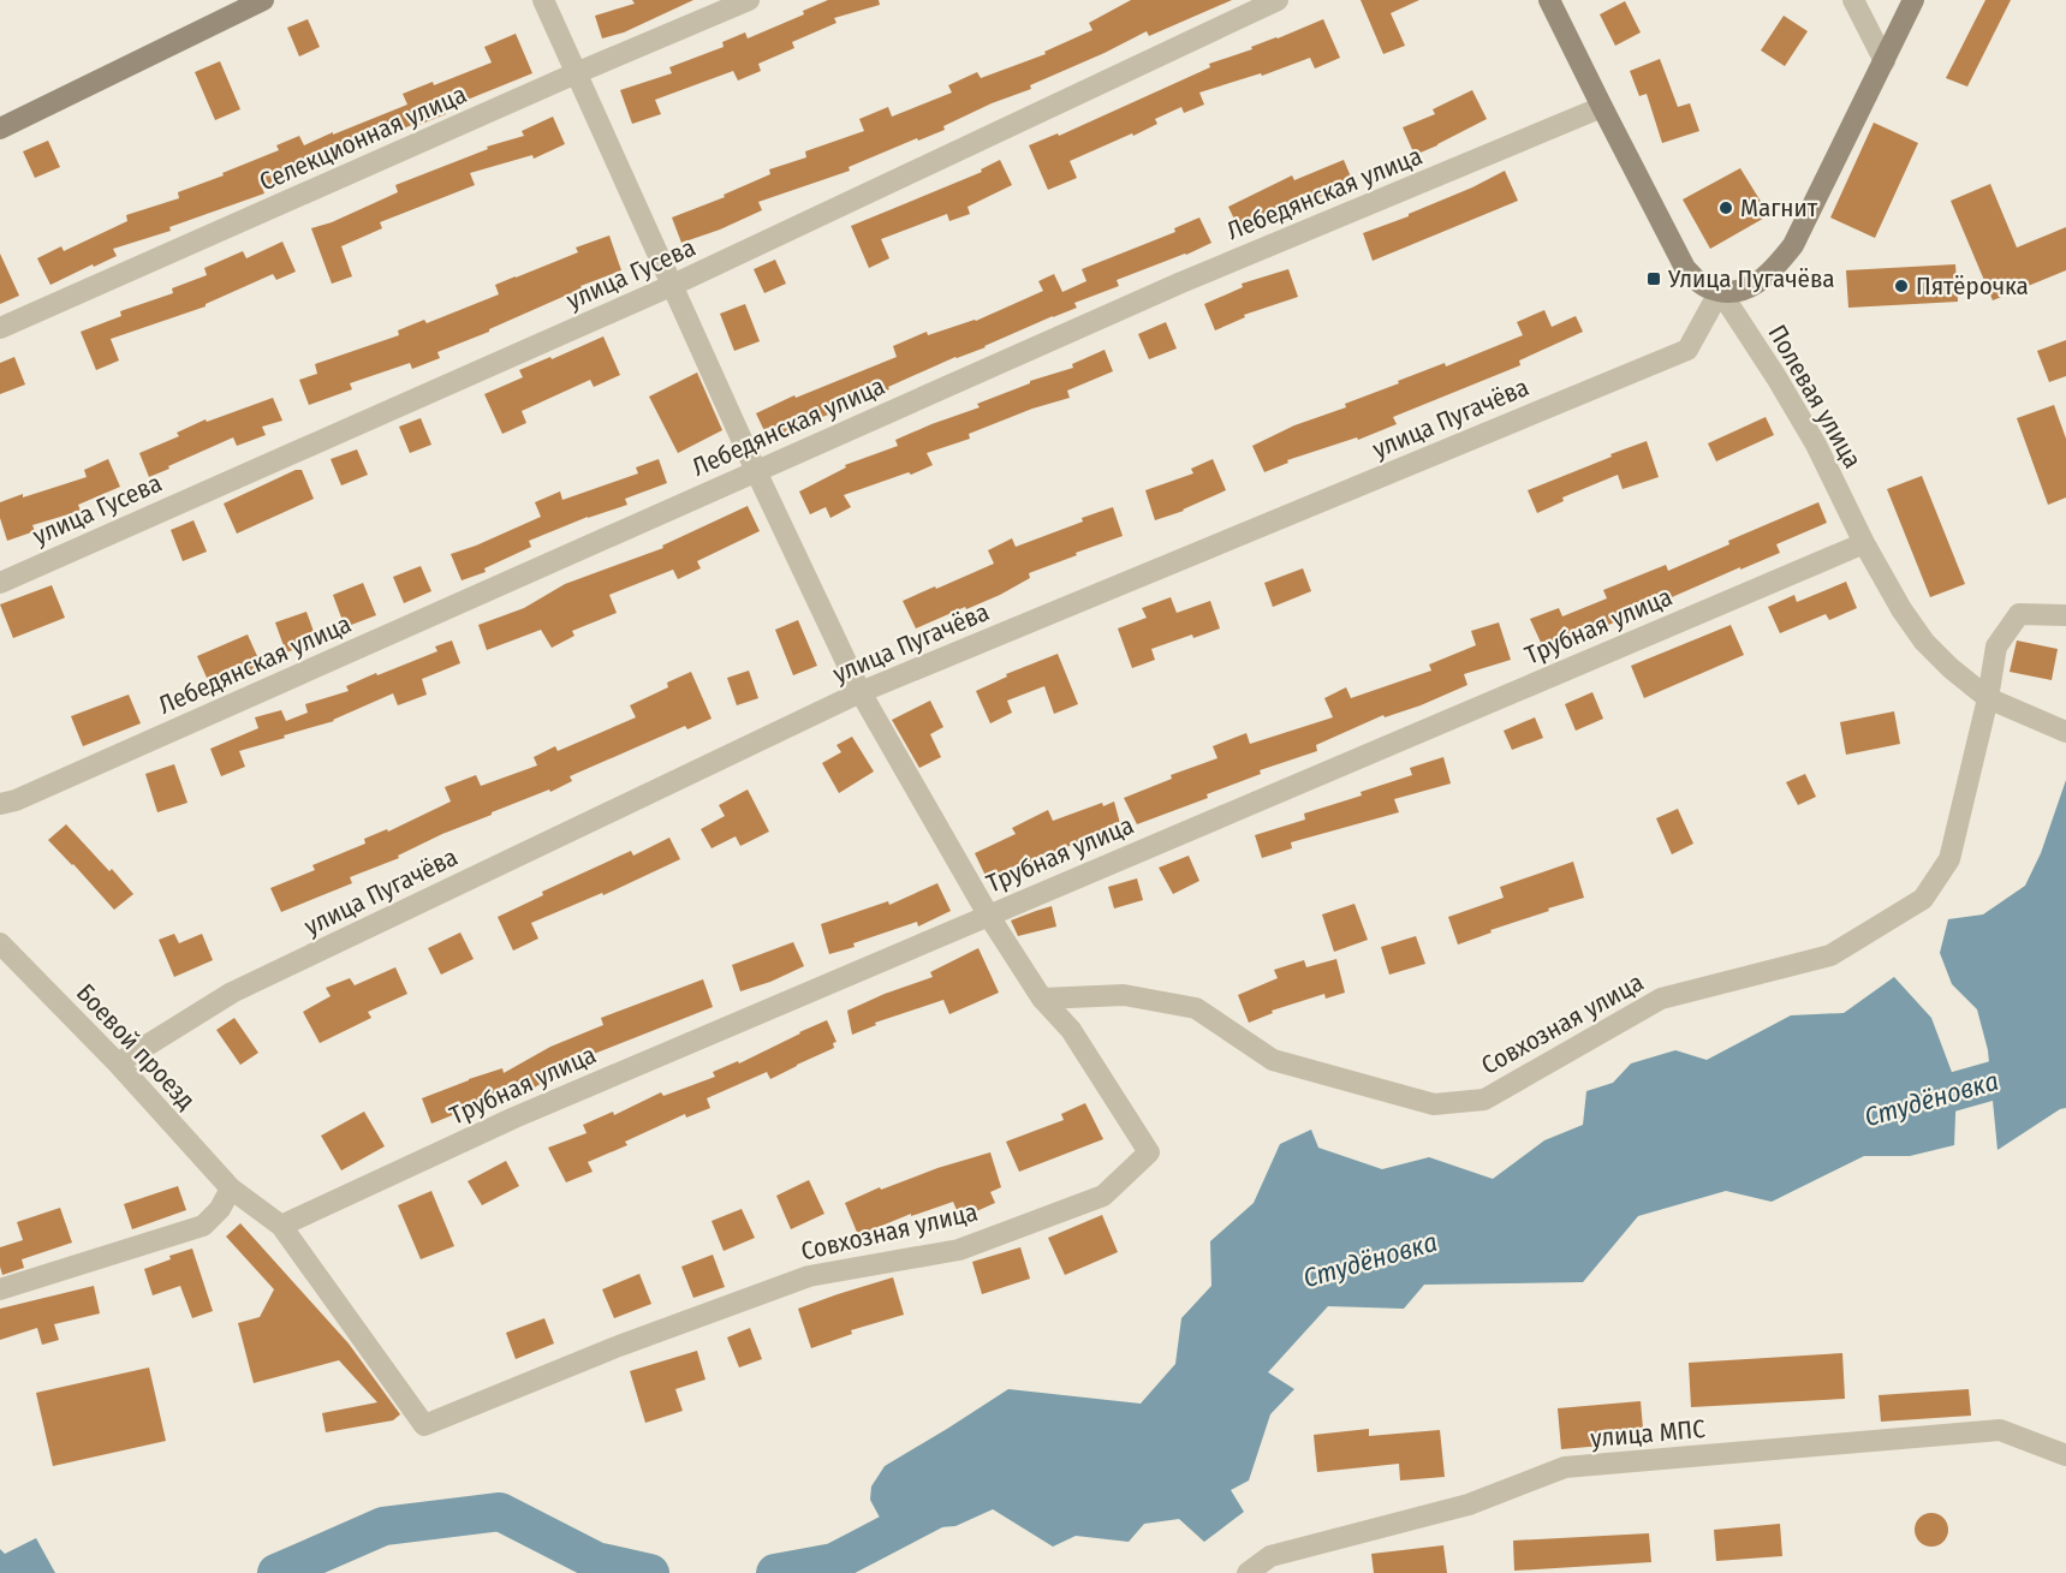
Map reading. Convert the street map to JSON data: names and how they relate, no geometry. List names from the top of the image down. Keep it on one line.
{"streets":{"street":["Селекционная улица","Лебедянская улица","улица Гусева","Полевая улица","улица Пугачёва","Трубная улица","Совхозная улица","Боевой проезд","улица МПС"]},"crossings":[["Лебедянская улица","Полевая улица"],["Полевая улица","улица Пугачёва"],["Полевая улица","Трубная улица"],["Полевая улица","Совхозная улица"],["улица Пугачёва","Боевой проезд"],["Трубная улица","Совхозная улица"],["Совхозная улица","Боевой проезд"]],"water":["Студёновка"],"places":{"other":["Магнит","Пятёрочка"],"transit":["Улица Пугачёва"]}}
